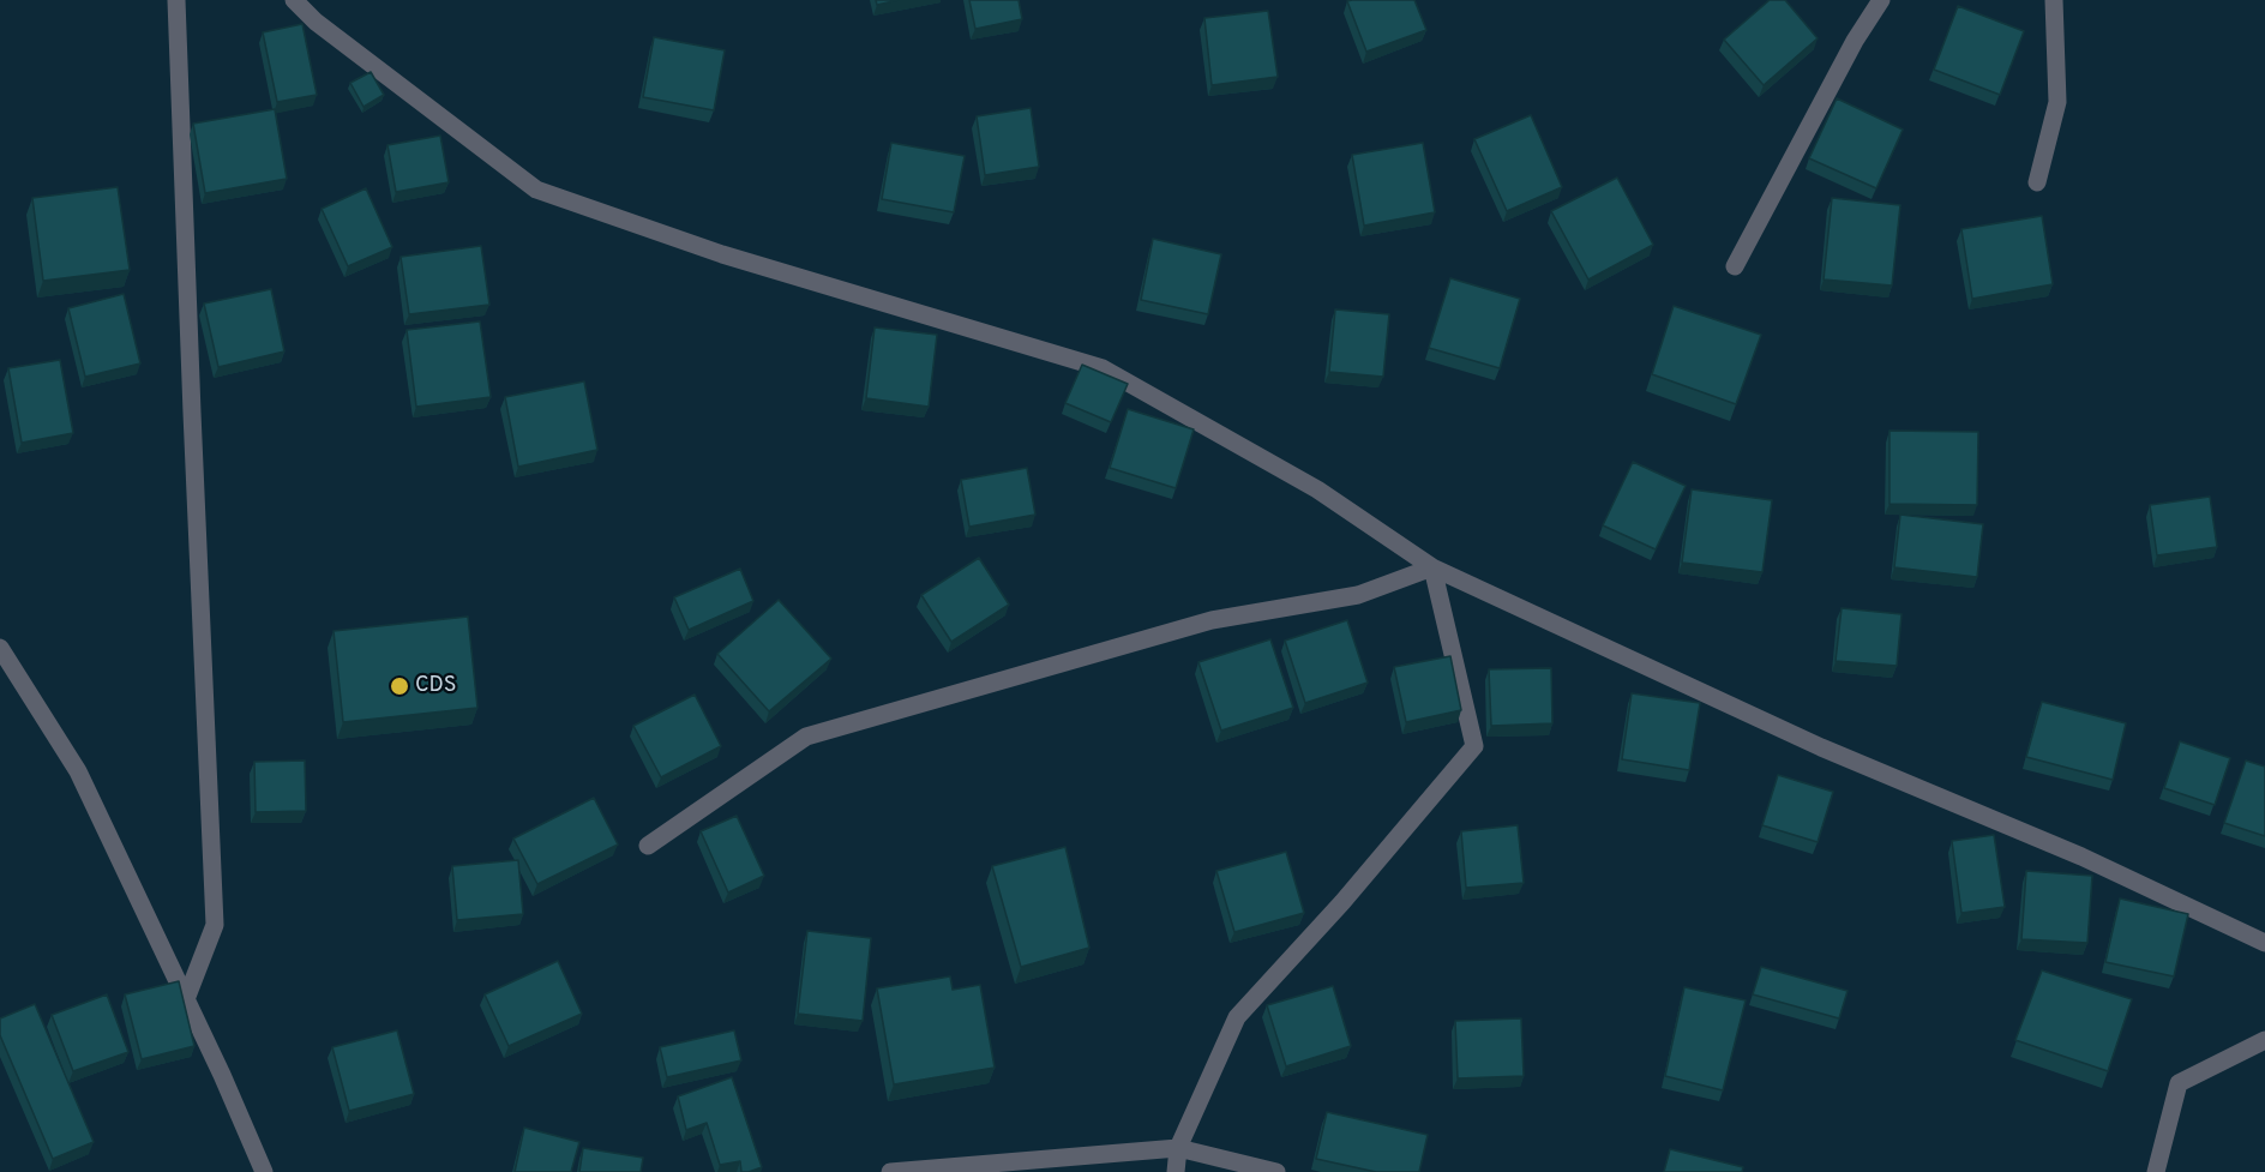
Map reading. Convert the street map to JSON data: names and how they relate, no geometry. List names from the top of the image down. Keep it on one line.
{"places":["CDS"]}
